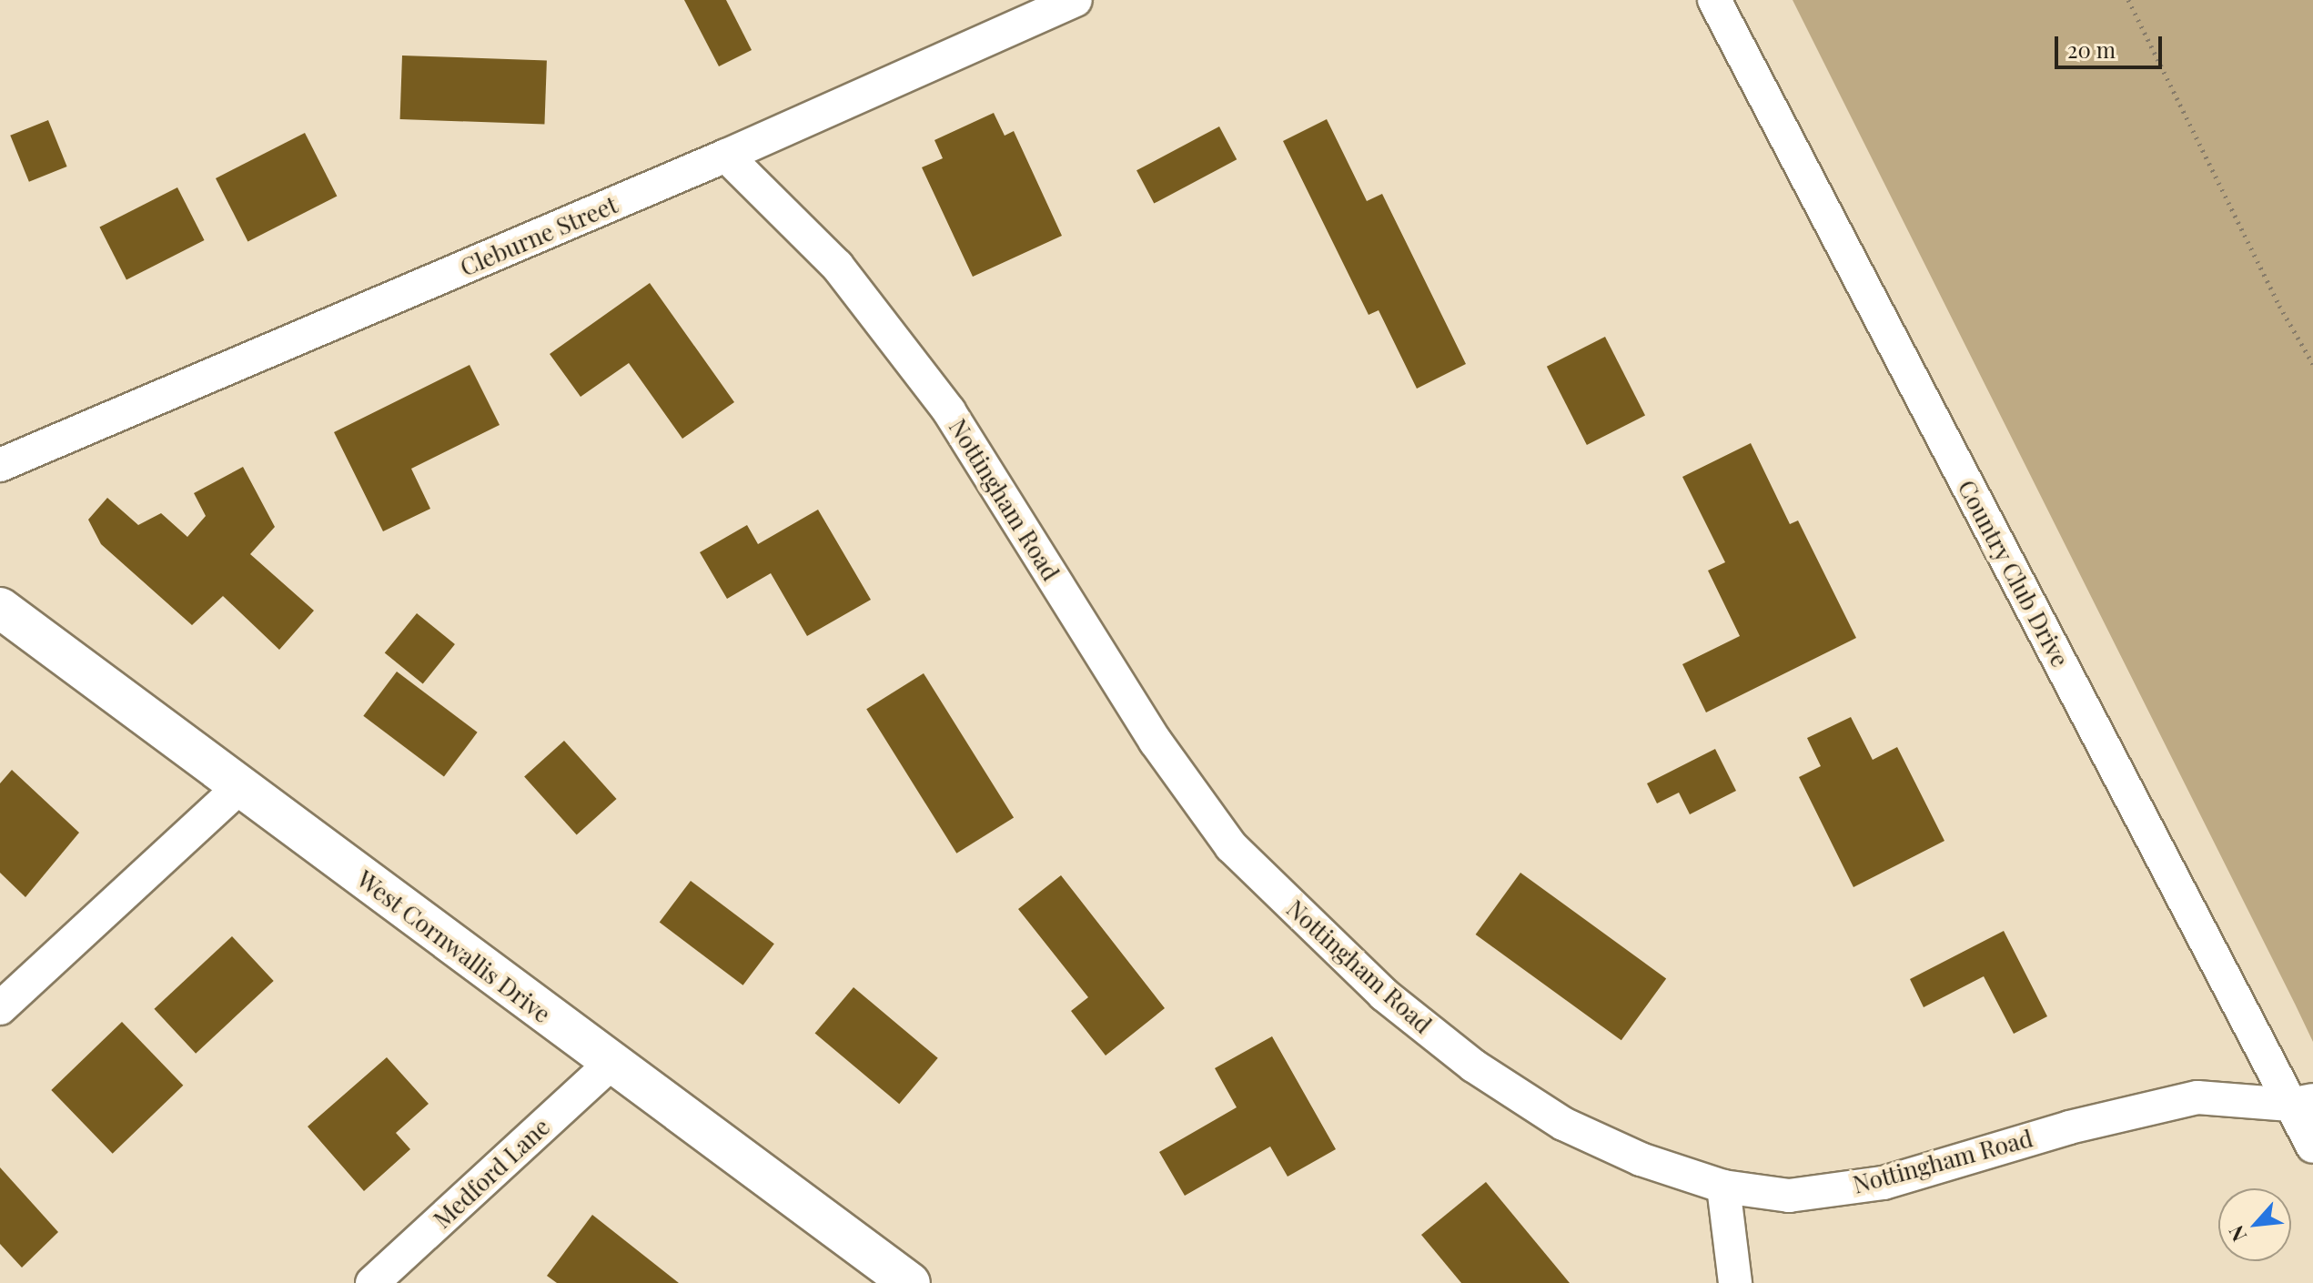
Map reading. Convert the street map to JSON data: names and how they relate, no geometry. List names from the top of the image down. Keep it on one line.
{"streets":{"street":["Cleburne Street","Nottingham Road","Country Club Drive","West Cornwallis Drive","Medford Lane"]},"crossings":[["Cleburne Street","Nottingham Road"],["Nottingham Road","Country Club Drive"],["West Cornwallis Drive","Medford Lane"]],"scale_bar":"20 m","north":"bottom left"}
